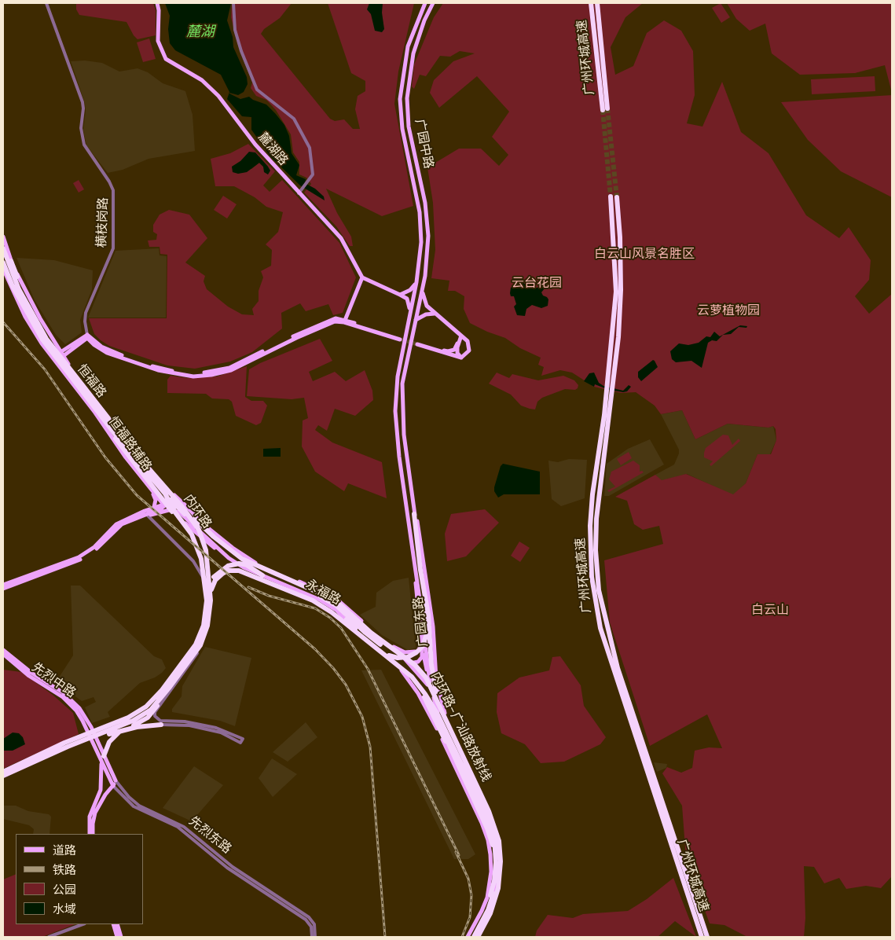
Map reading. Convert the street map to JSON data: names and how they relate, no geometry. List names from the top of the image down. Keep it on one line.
{"streets":{"highway":["广州环城高速","内环路","内环路-广汕路放射线"],"main road":["广园中路","麓湖路","恒福路","恒福路辅路","永福路","广园东路","先烈中路","先烈东路"],"street":["横枝岗路"]},"crossings":[["广园中路","广园东路"],["恒福路","恒福路辅路"],["恒福路","内环路"],["恒福路","永福路"],["恒福路辅路","内环路"],["恒福路辅路","永福路"],["恒福路辅路","内环路-广汕路放射线"],["内环路","内环路-广汕路放射线"],["永福路","广园东路"],["广园东路","内环路-广汕路放射线"],["先烈中路","先烈东路"]],"water":["麓湖"],"parks":["白云山风景名胜区","云台花园","云萝植物园","白云山"],"legend":["道路","铁路","公园","水域"]}
